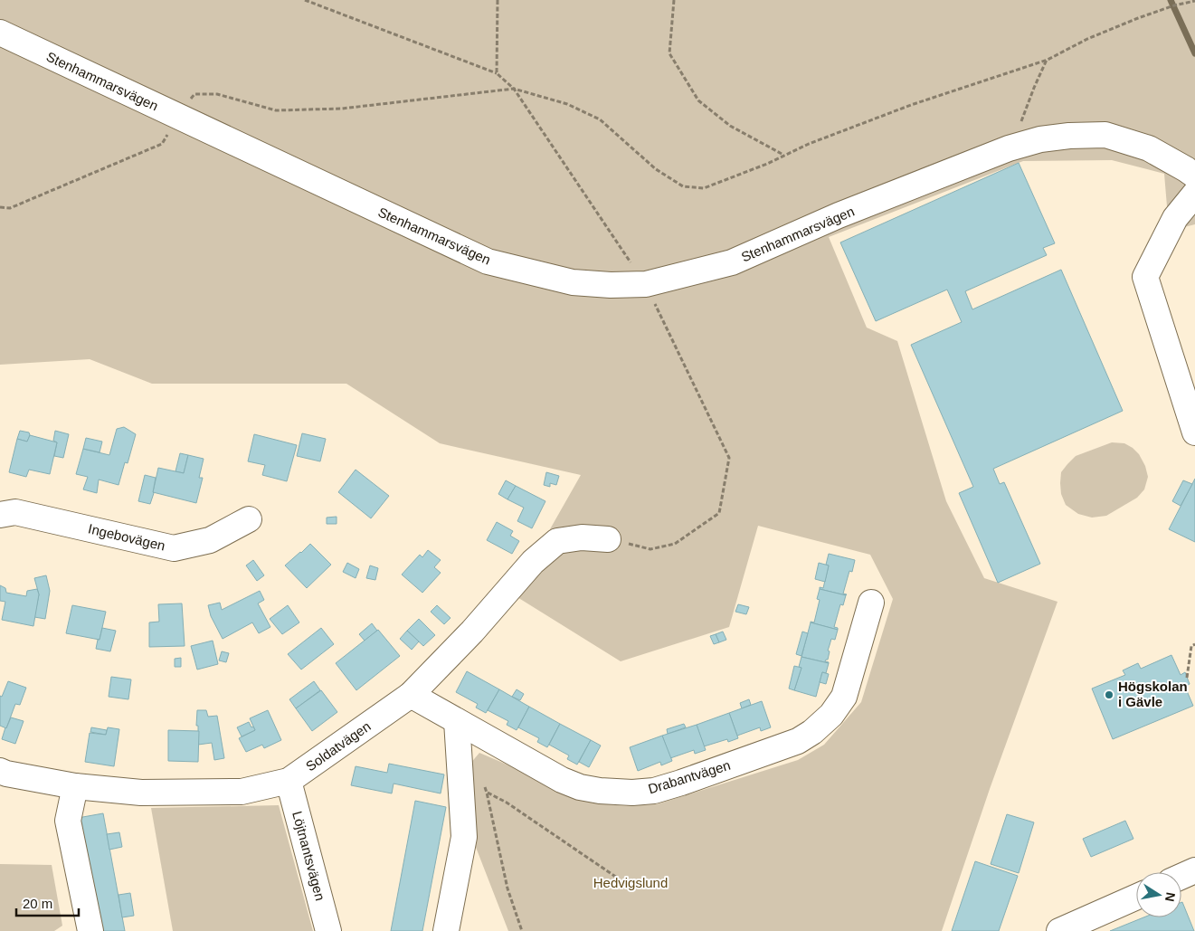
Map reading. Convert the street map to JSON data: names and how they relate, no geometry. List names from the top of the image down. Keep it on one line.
{"streets":{"street":["Stenhammarsvägen","Ingebovägen","Soldatvägen","Drabantvägen","Löjtnantsvägen"]},"crossings":[["Soldatvägen","Drabantvägen"],["Soldatvägen","Löjtnantsvägen"]],"parks":["Hedvigslund"],"places":["Högskolan i Gävle"],"scale_bar":"20 m","north":"right"}
